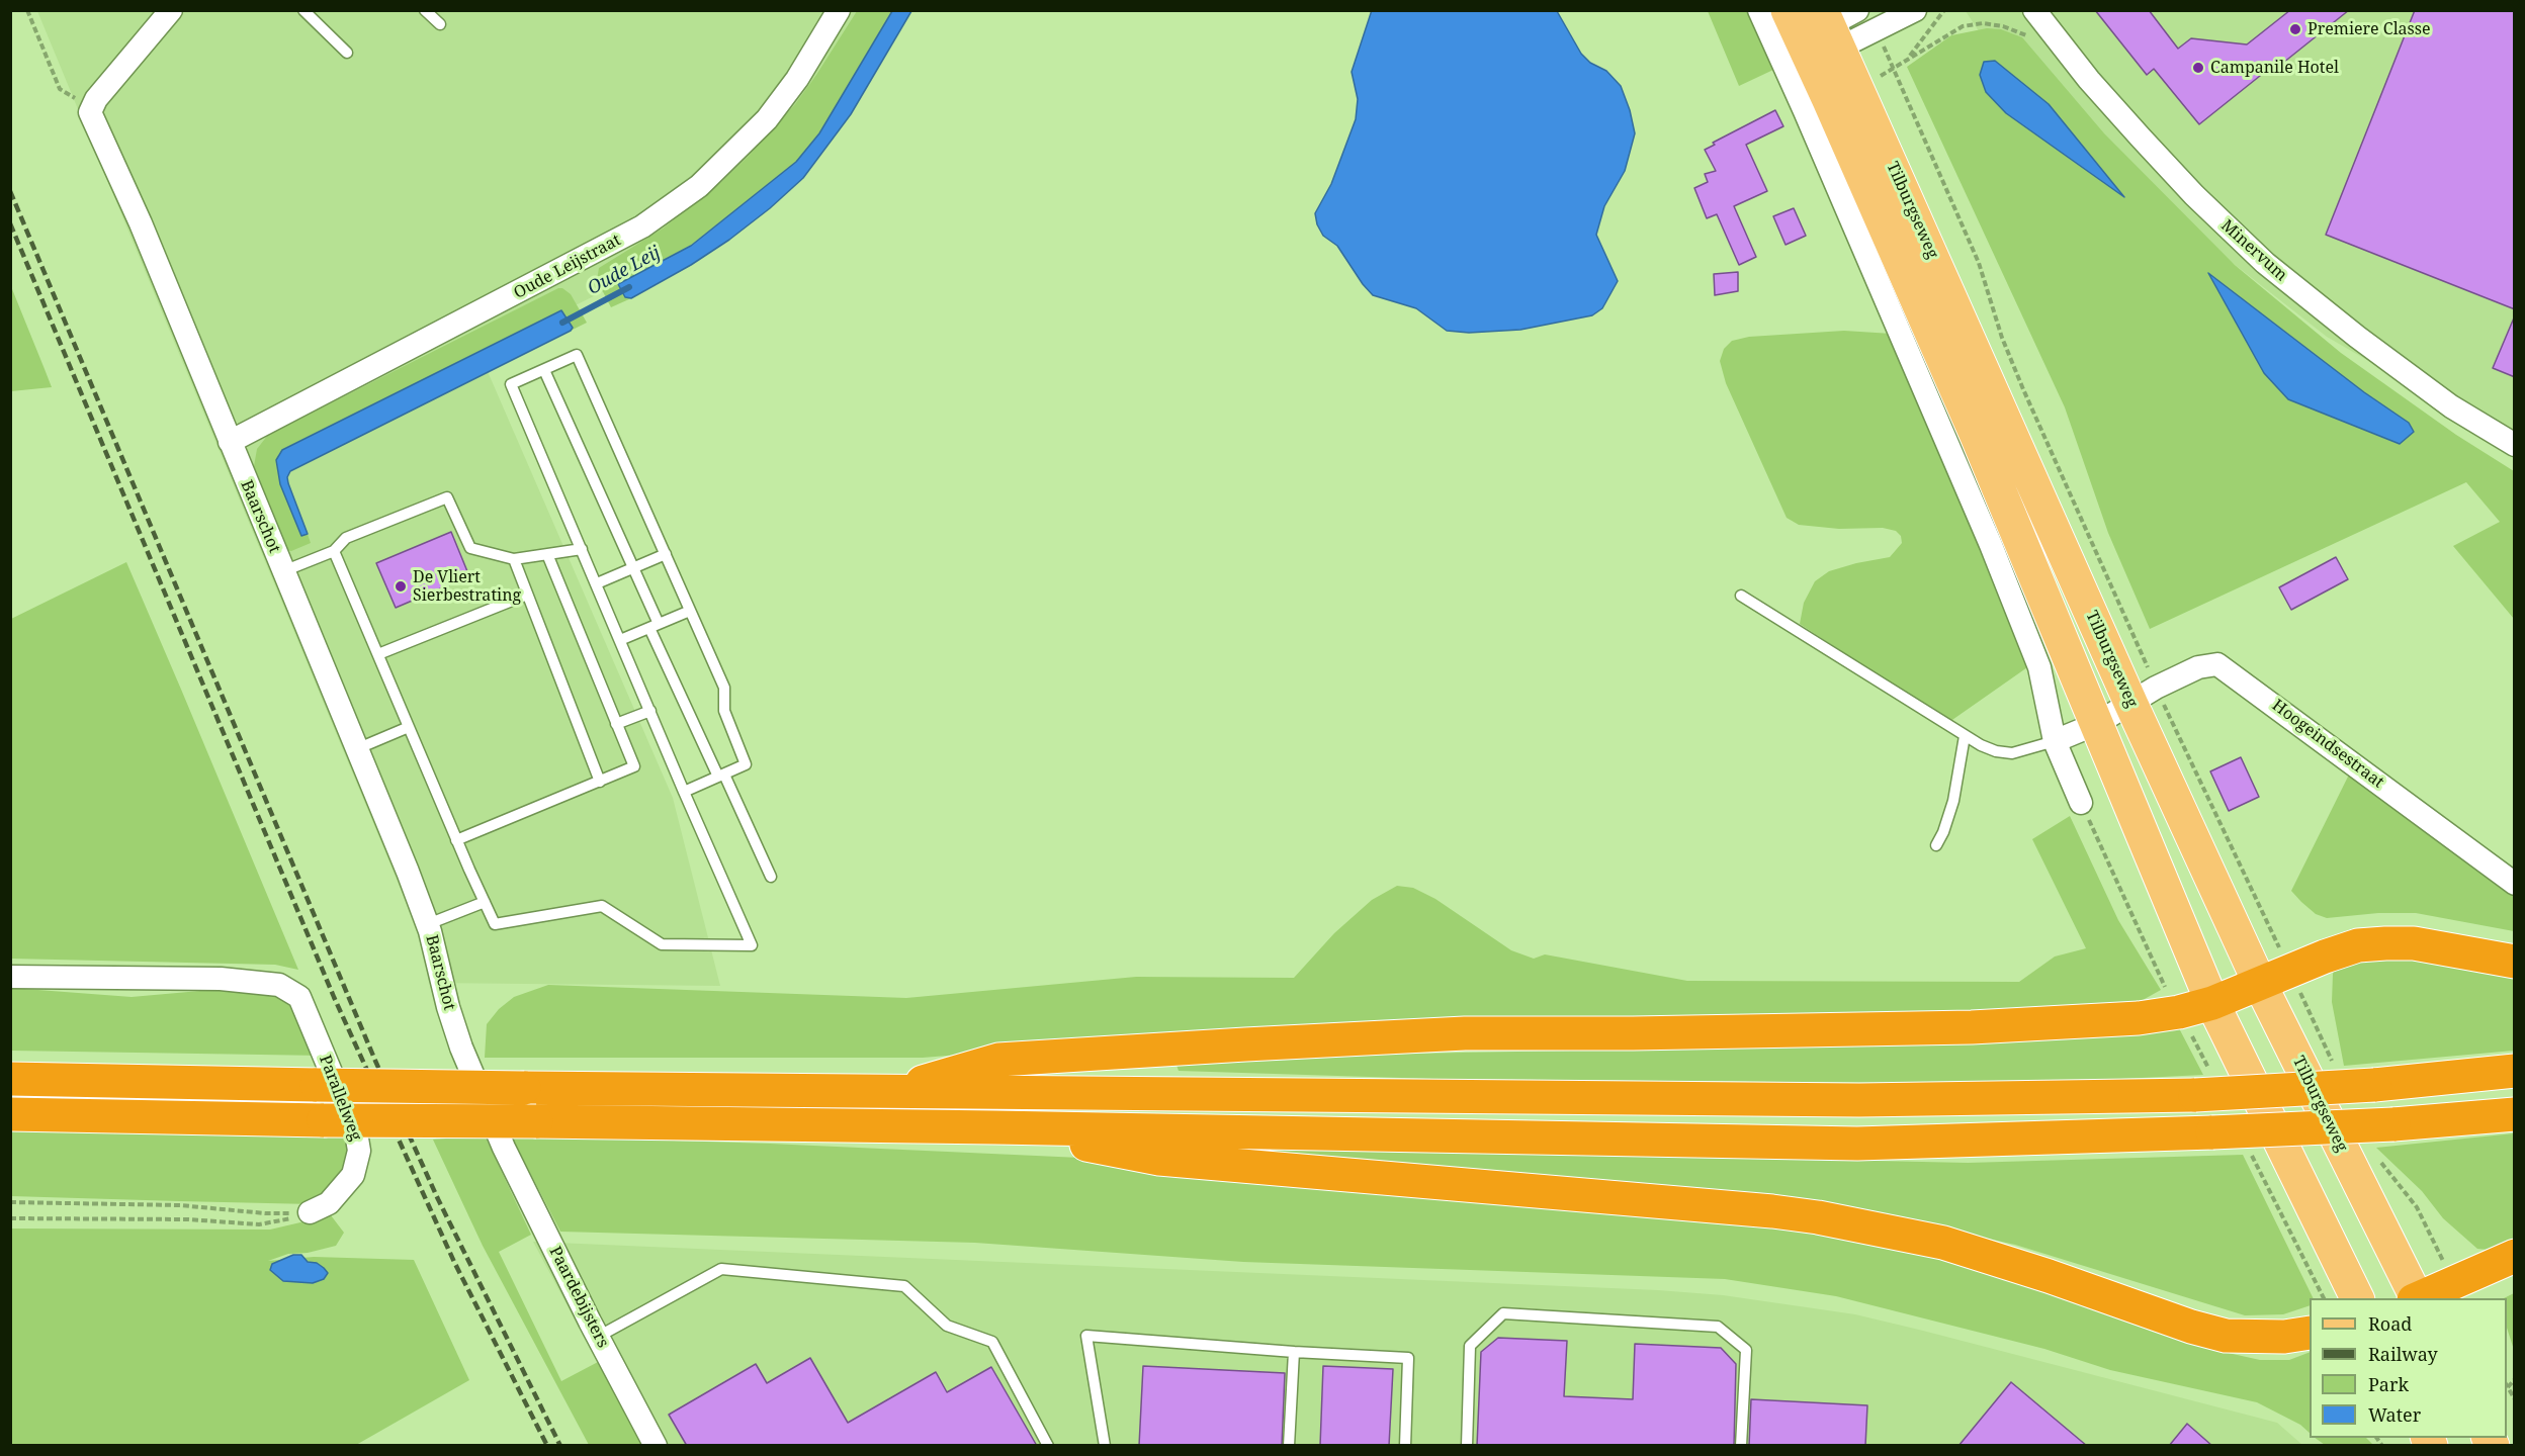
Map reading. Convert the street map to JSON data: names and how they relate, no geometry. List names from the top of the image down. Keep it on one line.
{"streets":{"main road":["Tilburgseweg"],"street":["Minervum","Oude Leijstraat","Baarschot","Hoogeindsestraat","Parallelweg","Paardebijsters"]},"crossings":[["Tilburgseweg","Hoogeindsestraat"],["Oude Leijstraat","Baarschot"],["Baarschot","Paardebijsters"]],"water":["Oude Leij"],"places":["Premiere Classe","Campanile Hotel","De Vliert Sierbestrating"],"legend":["Road","Railway","Park","Water"]}
